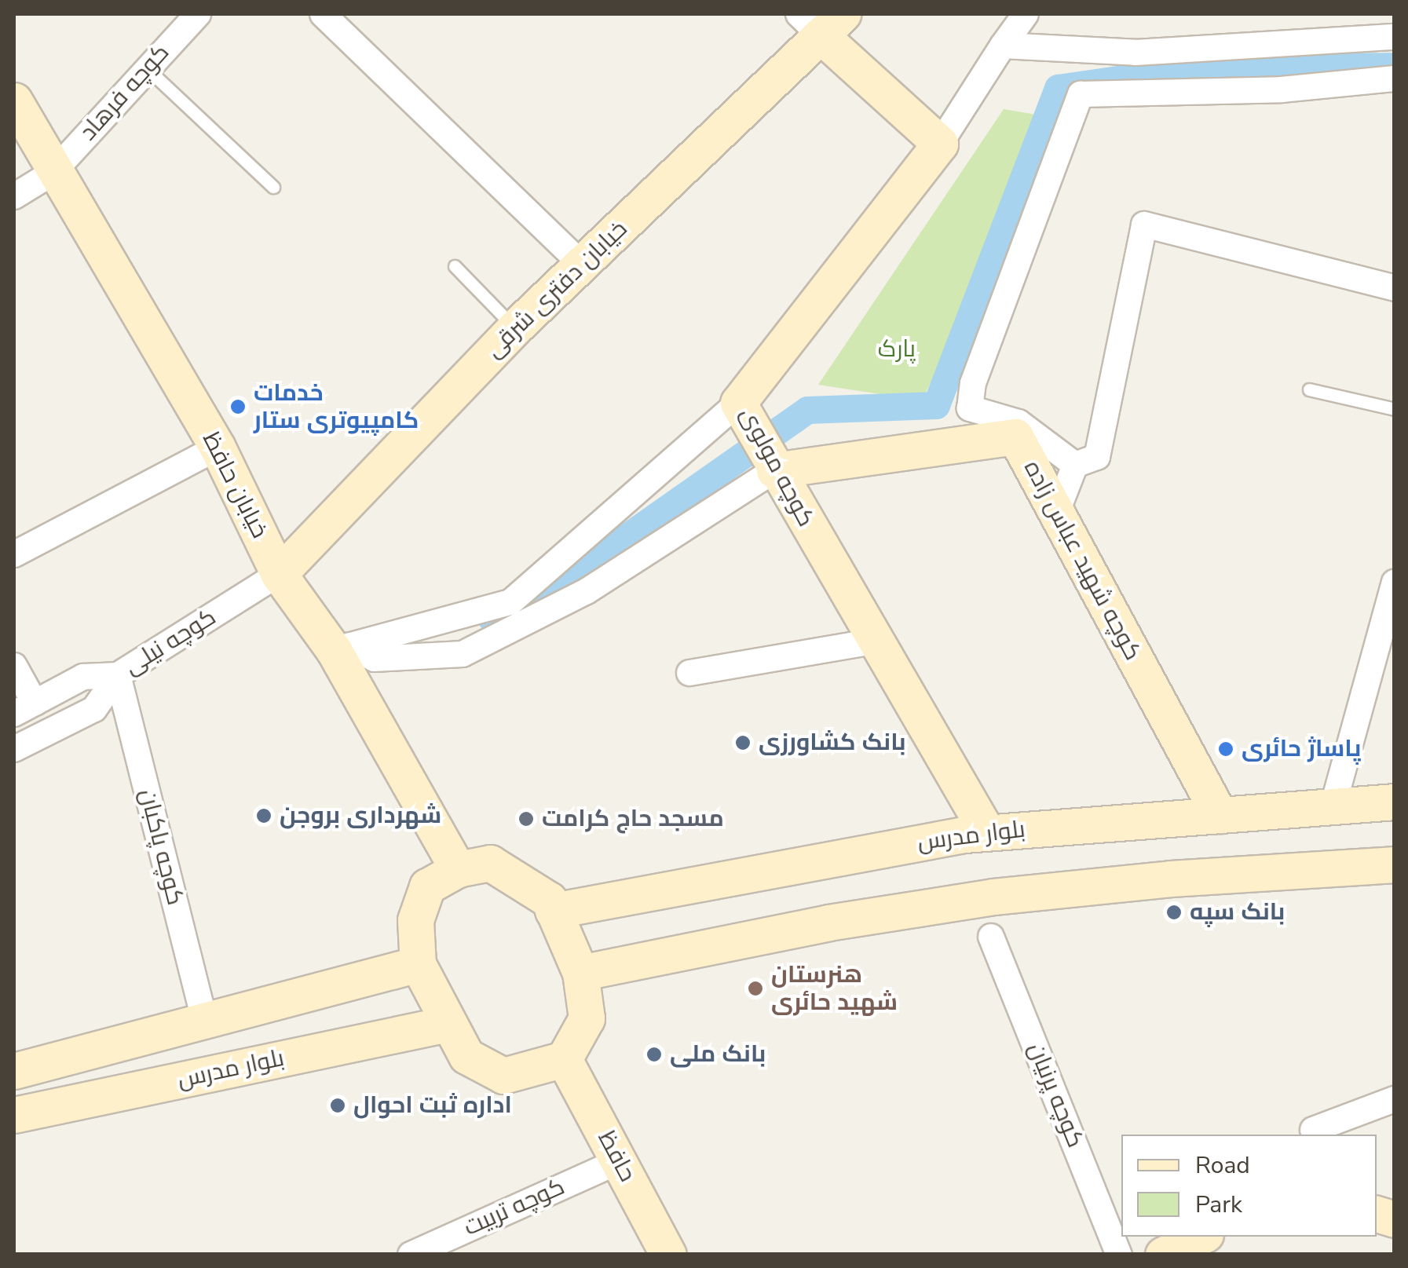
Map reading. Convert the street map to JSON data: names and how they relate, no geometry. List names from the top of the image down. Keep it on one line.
{"streets":{"street":["کوچه فرهاد","خیابان دفتری شرقی","کوچه مولوی","خیابان حافظ","کوچه شهید عباس زاده","کوچه نیلی","بلوار مدرس","کوچه پاکبان","کوچه پرنیان","حافظ","کوچه تربیت"]},"crossings":[["کوچه فرهاد","خیابان حافظ"],["خیابان دفتری شرقی","خیابان حافظ"],["خیابان دفتری شرقی","کوچه نیلی"],["کوچه مولوی","کوچه شهید عباس زاده"],["کوچه مولوی","بلوار مدرس"],["خیابان حافظ","کوچه نیلی"],["خیابان حافظ","بلوار مدرس"],["خیابان حافظ","حافظ"],["کوچه شهید عباس زاده","بلوار مدرس"],["کوچه نیلی","کوچه پاکبان"],["بلوار مدرس","حافظ"],["حافظ","کوچه تربیت"]],"parks":["پارک"],"places":["خدمات کامپیوتری ستار","بانک کشاورزی","پاساژ حائری","شهرداری بروجن","مسجد حاج کرامت","بانک سپه","هنرستان شهید حائری","بانک ملی","اداره ثبت احوال"],"legend":["Road","Park"]}
